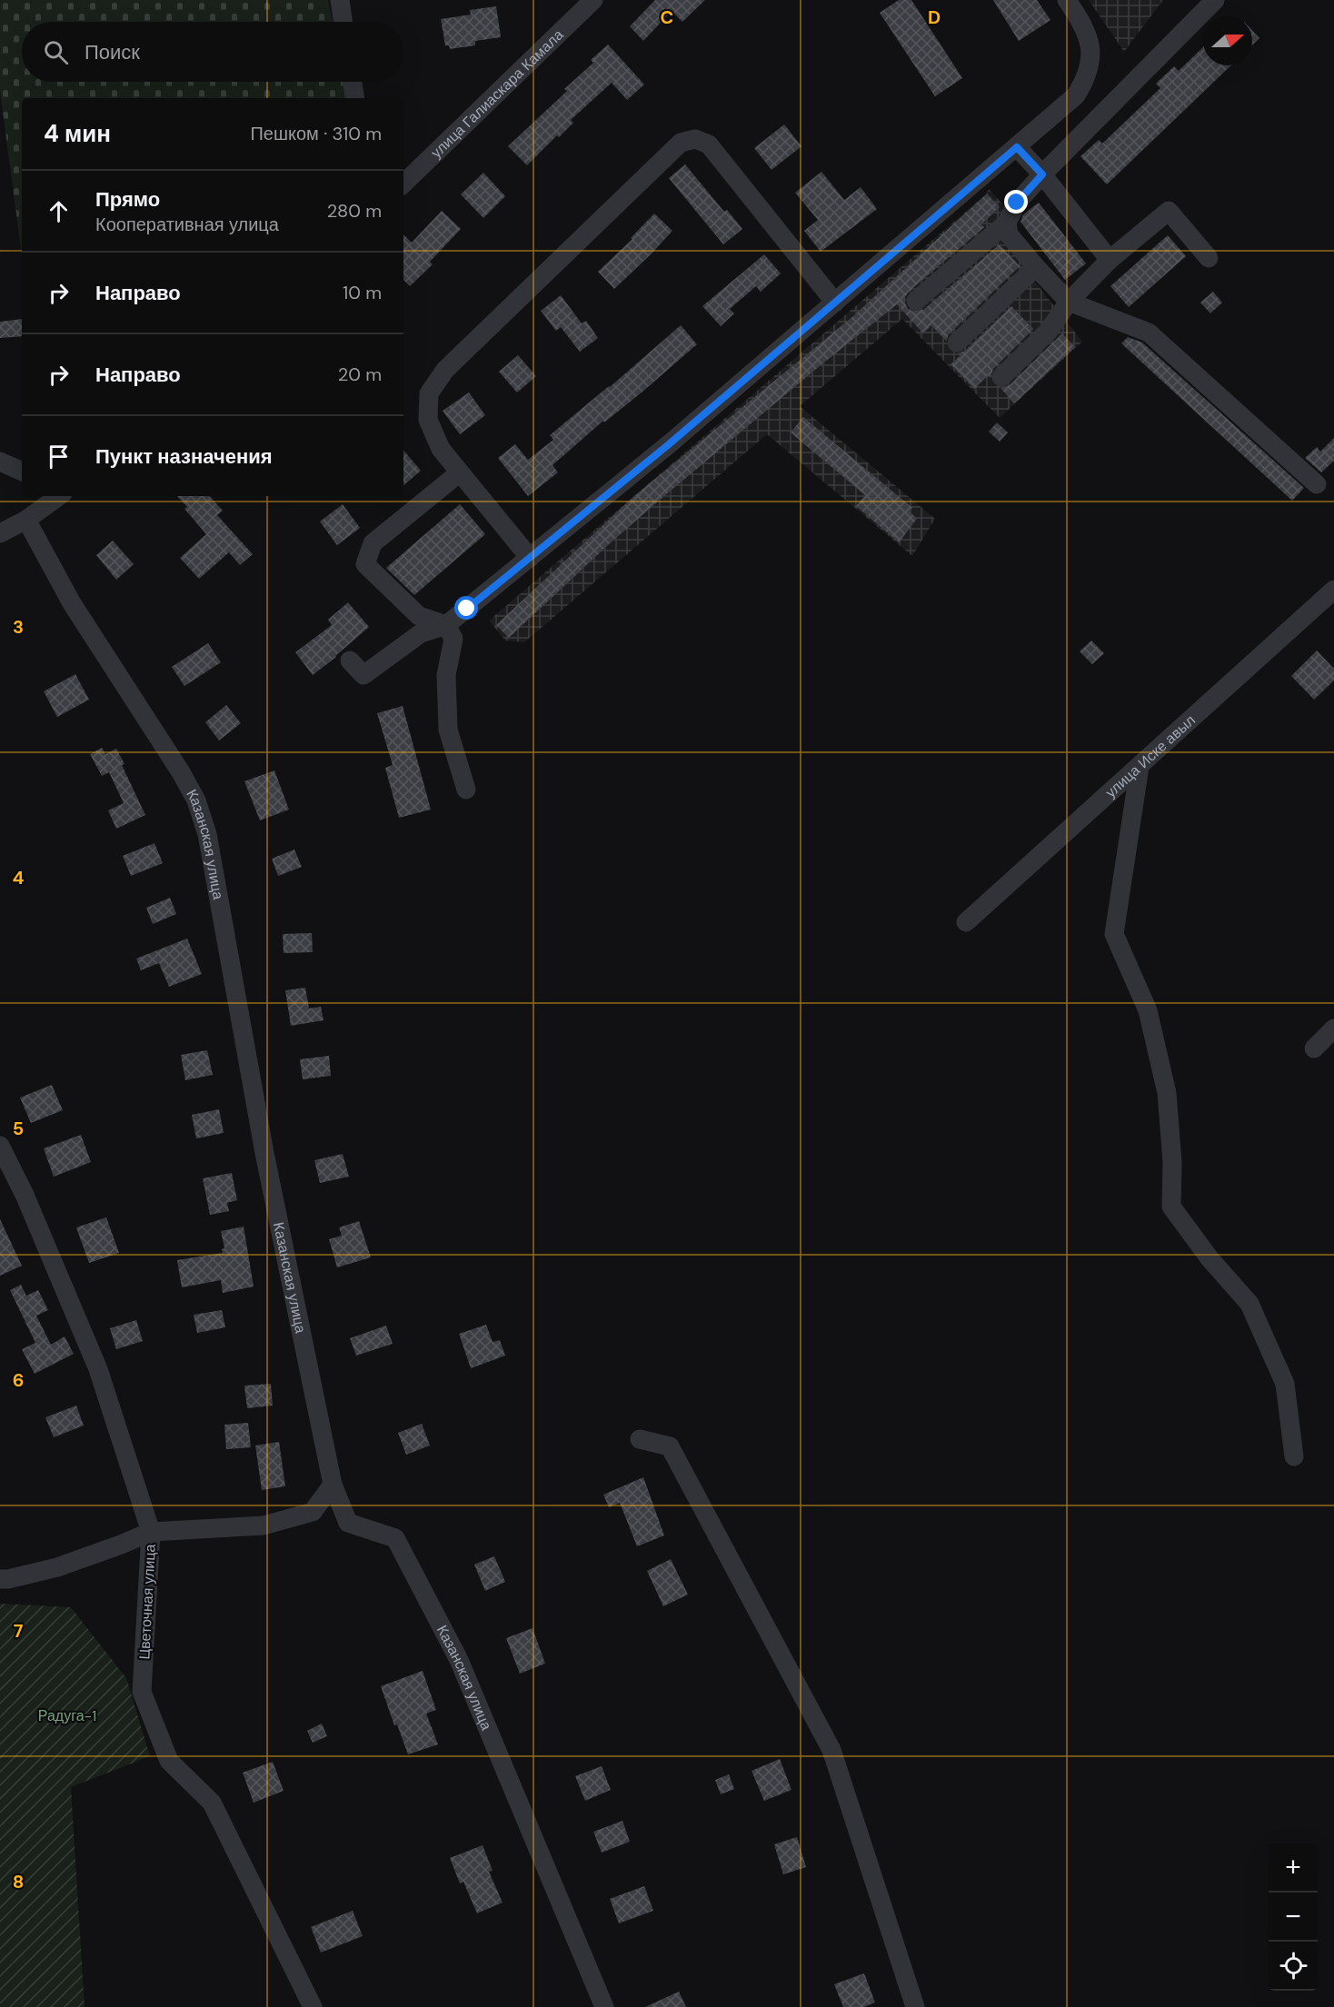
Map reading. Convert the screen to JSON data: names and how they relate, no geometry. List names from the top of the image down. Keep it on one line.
{"streets":{"street":["улица Галиаскара Камала","улица Иске авыл","Казанская улица","Цветочная улица"]},"parks":["Радуга-1"],"north":"right","page":{"search":"Поиск","heading":["4 мин","Пешком · 310 m"],"list":[["Прямо","Кооперативная улица","280 m"],["Направо","10 m"],["Направо","20 m"],"Пункт назначения"],"map_buttons":["+","−"]},"grid":{"columns":["C","D"],"rows":["3","4","5","6","7","8"]}}
